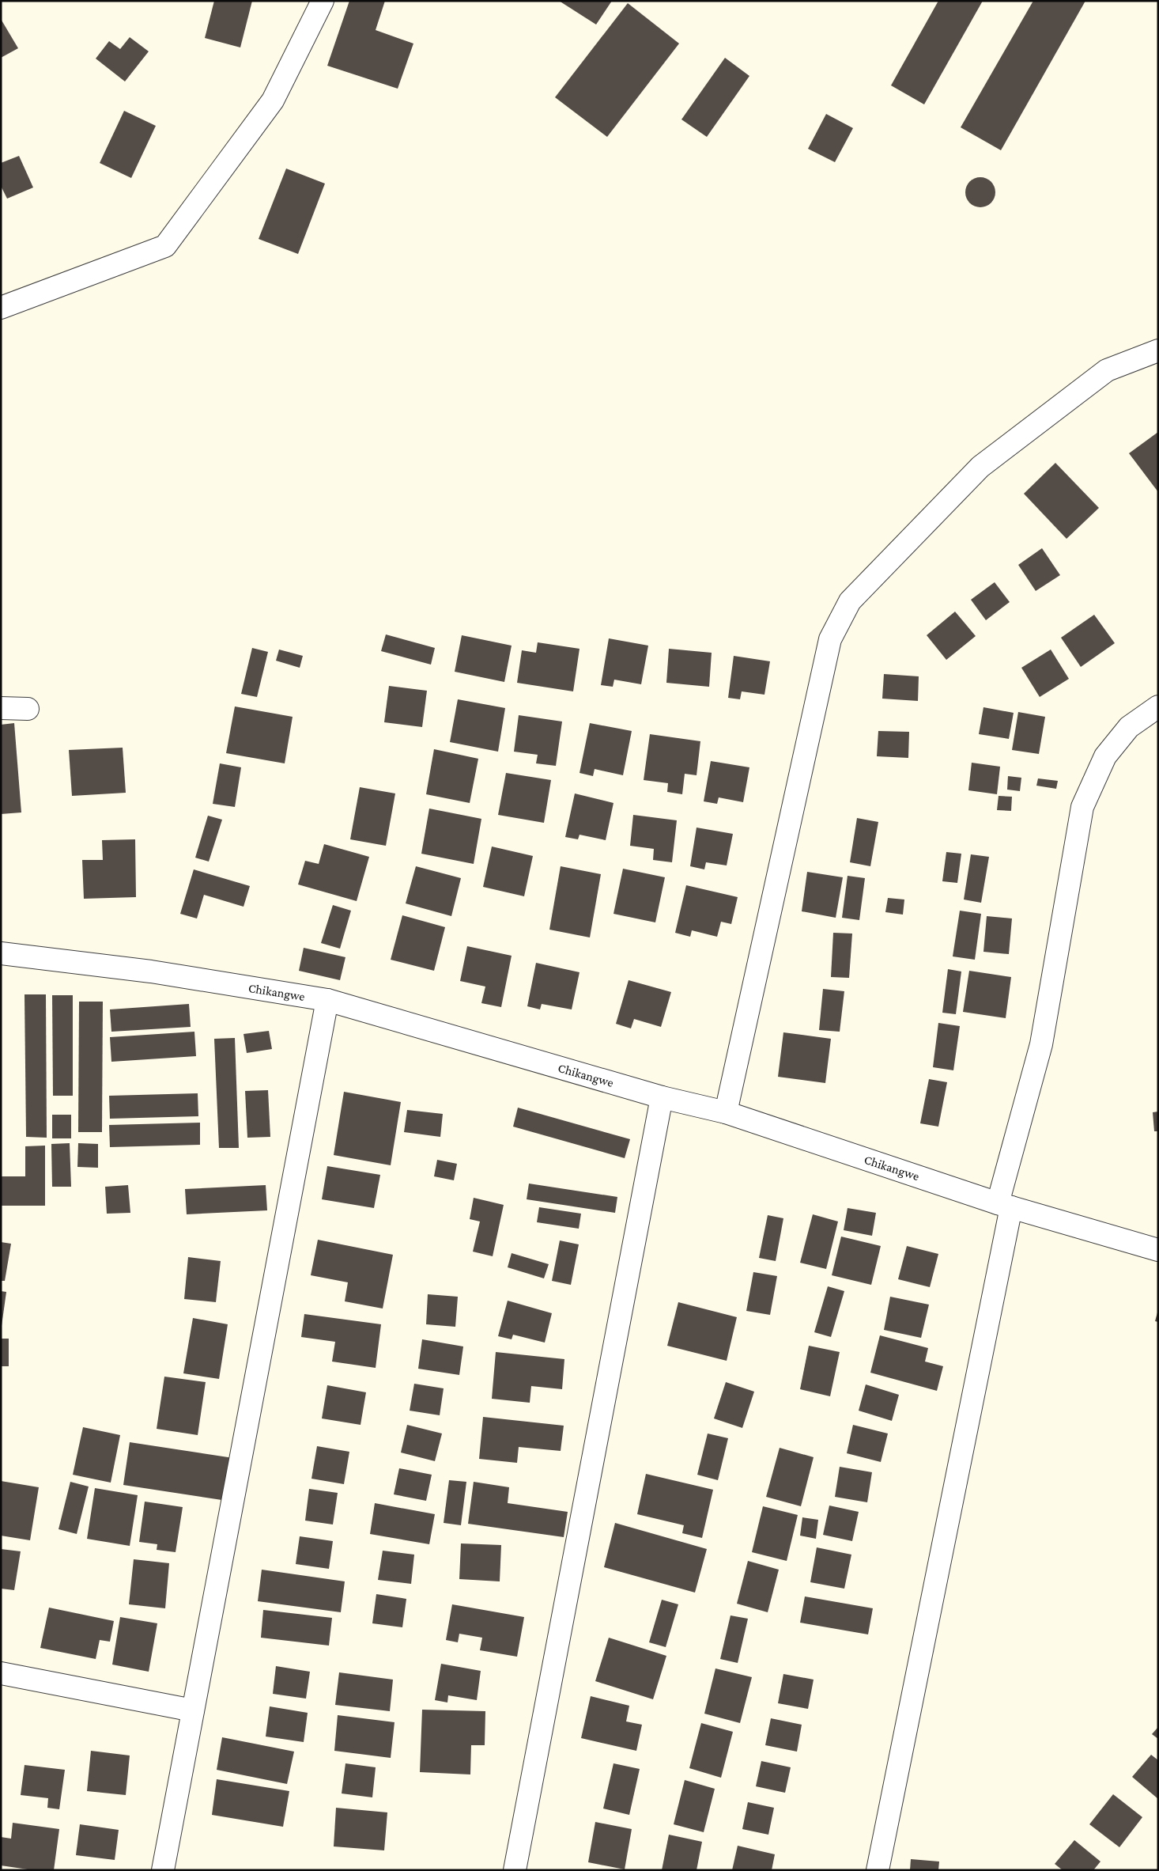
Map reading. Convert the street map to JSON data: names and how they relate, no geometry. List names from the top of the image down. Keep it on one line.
{"streets":{"street":["Chikangwe"]}}
